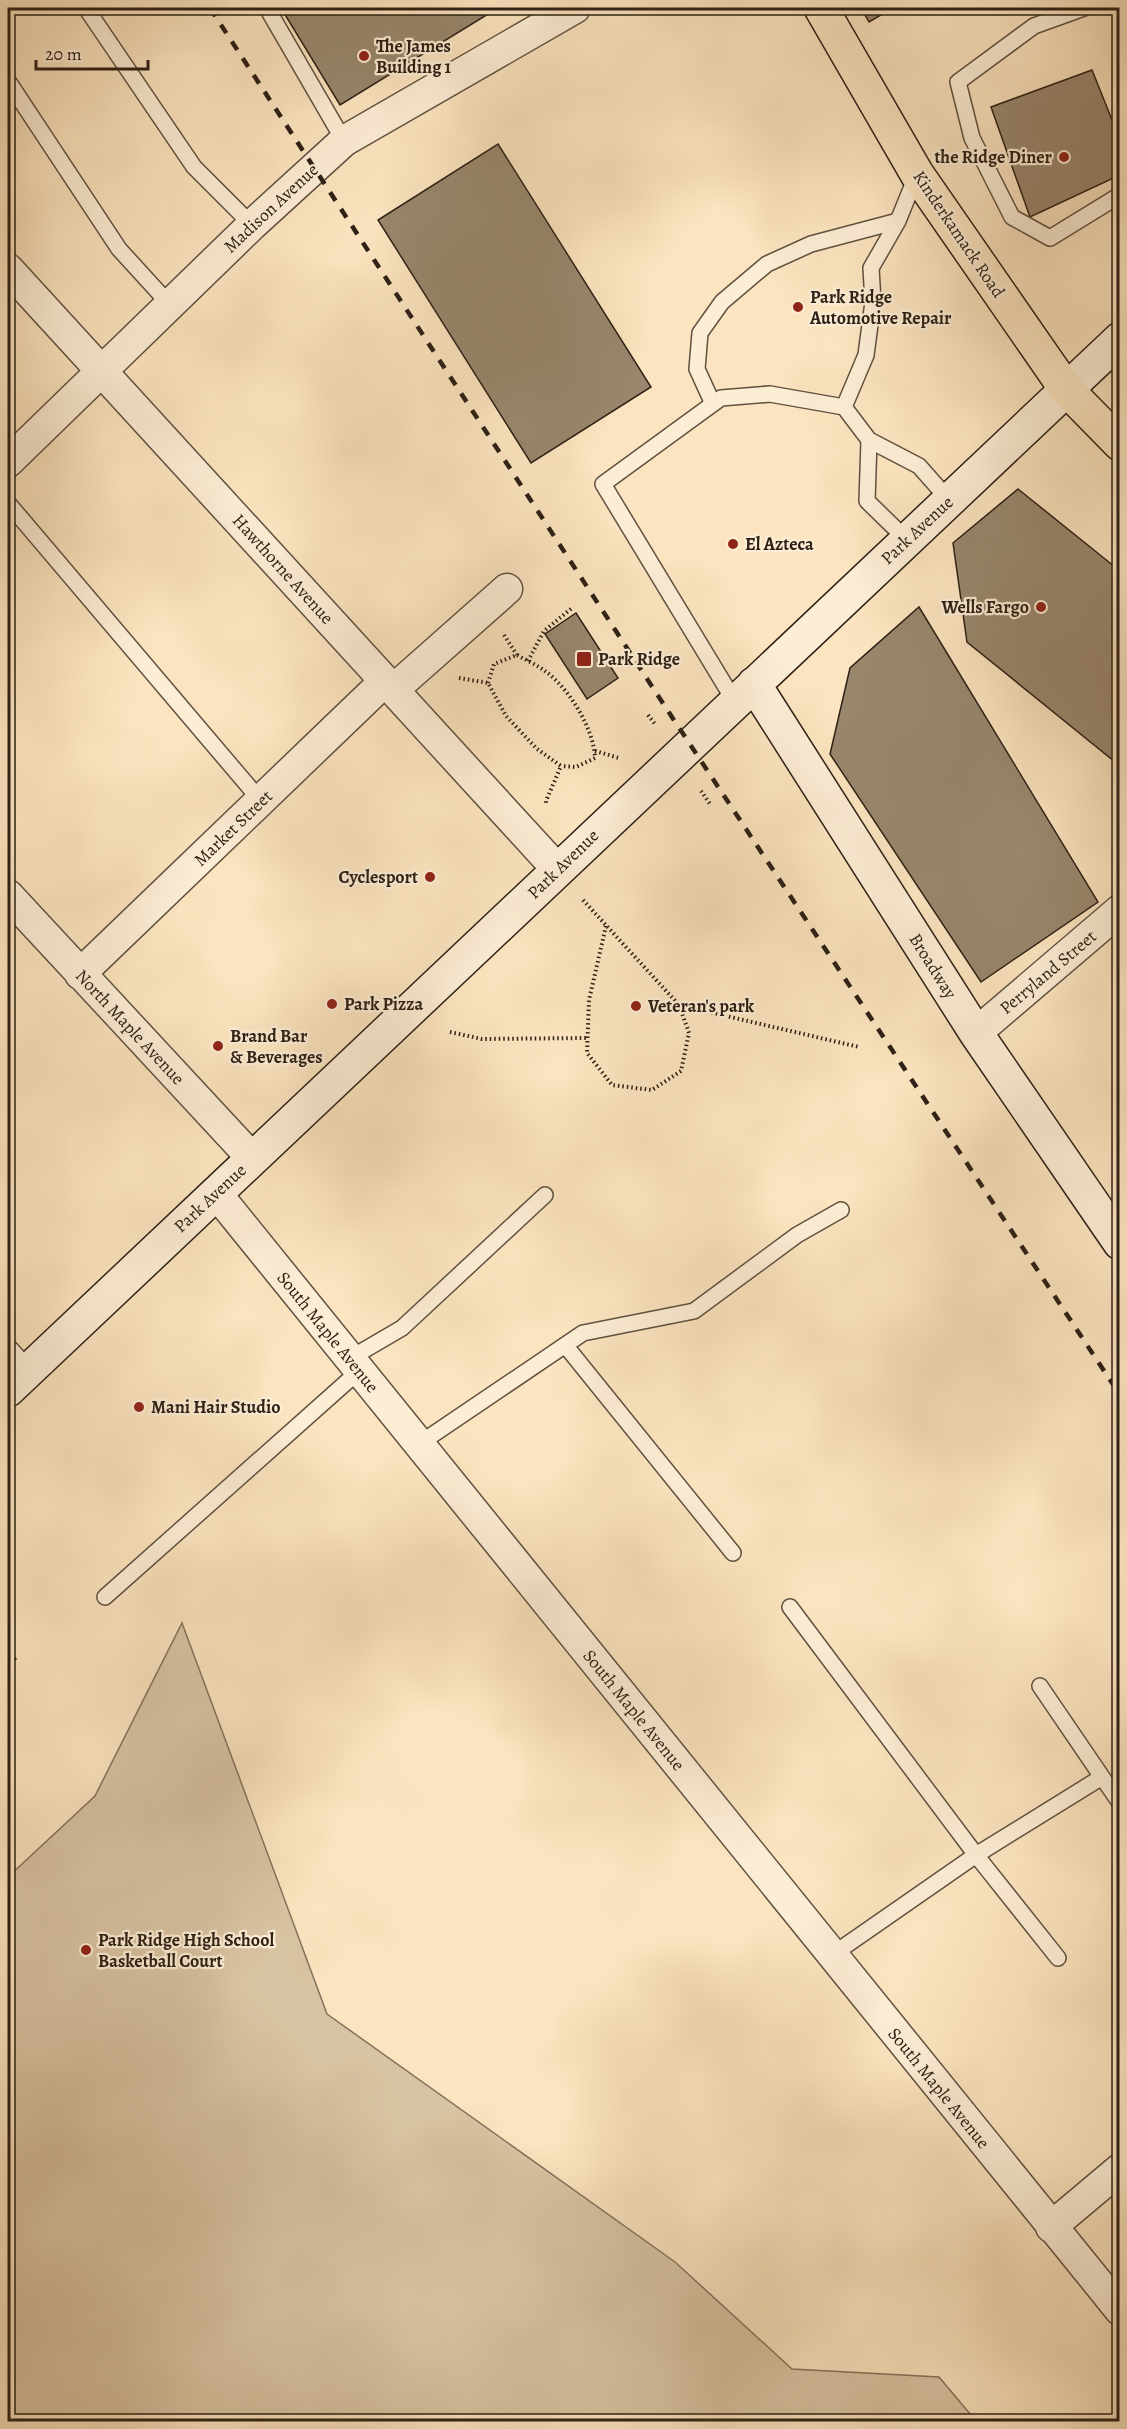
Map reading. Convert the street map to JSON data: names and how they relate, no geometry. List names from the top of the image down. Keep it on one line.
{"streets":{"main road":["Kinderkamack Road"],"street":["Madison Avenue","Park Avenue","Hawthorne Avenue","Market Street","Broadway","Perryland Street","North Maple Avenue","South Maple Avenue"]},"crossings":[["Madison Avenue","Hawthorne Avenue"],["Kinderkamack Road","Park Avenue"],["Park Avenue","Hawthorne Avenue"],["Park Avenue","Broadway"],["Park Avenue","North Maple Avenue"],["Park Avenue","South Maple Avenue"],["Hawthorne Avenue","Market Street"],["Market Street","North Maple Avenue"],["Broadway","Perryland Street"]],"places":{"other":["The James Building 1","the Ridge Diner","Park Ridge Automotive Repair","El Azteca","Wells Fargo","Cyclesport","Park Pizza","Veteran's park","Brand Bar & Beverages","Mani Hair Studio","Park Ridge High School Basketball Court"],"transit":["Park Ridge"]},"scale_bar":"20 m"}
